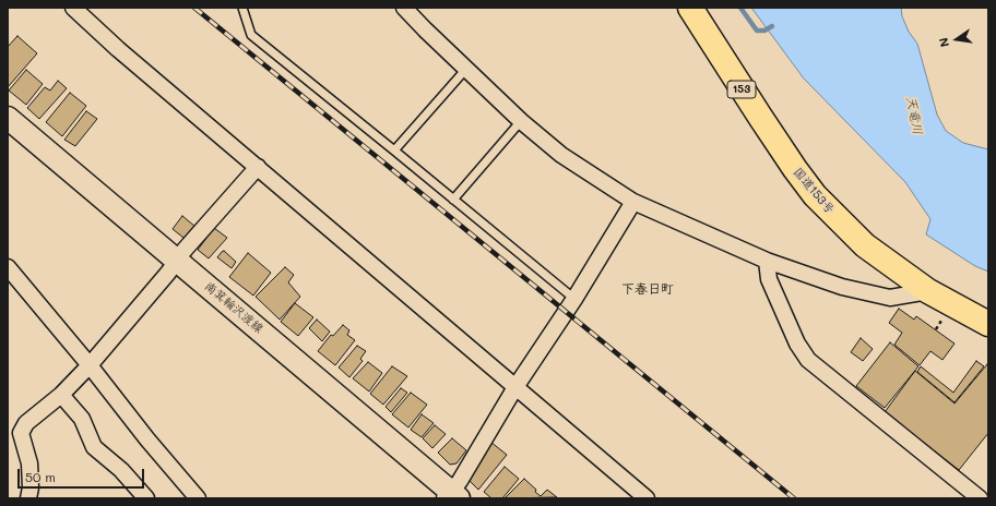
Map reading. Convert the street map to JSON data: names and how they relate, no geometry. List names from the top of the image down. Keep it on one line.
{"streets":{"highway":["153","国道153号"],"main road":["南箕輪沢渡線"]},"districts":["下春日町"],"water":["天竜川"],"scale_bar":"50 m","north":"left"}
